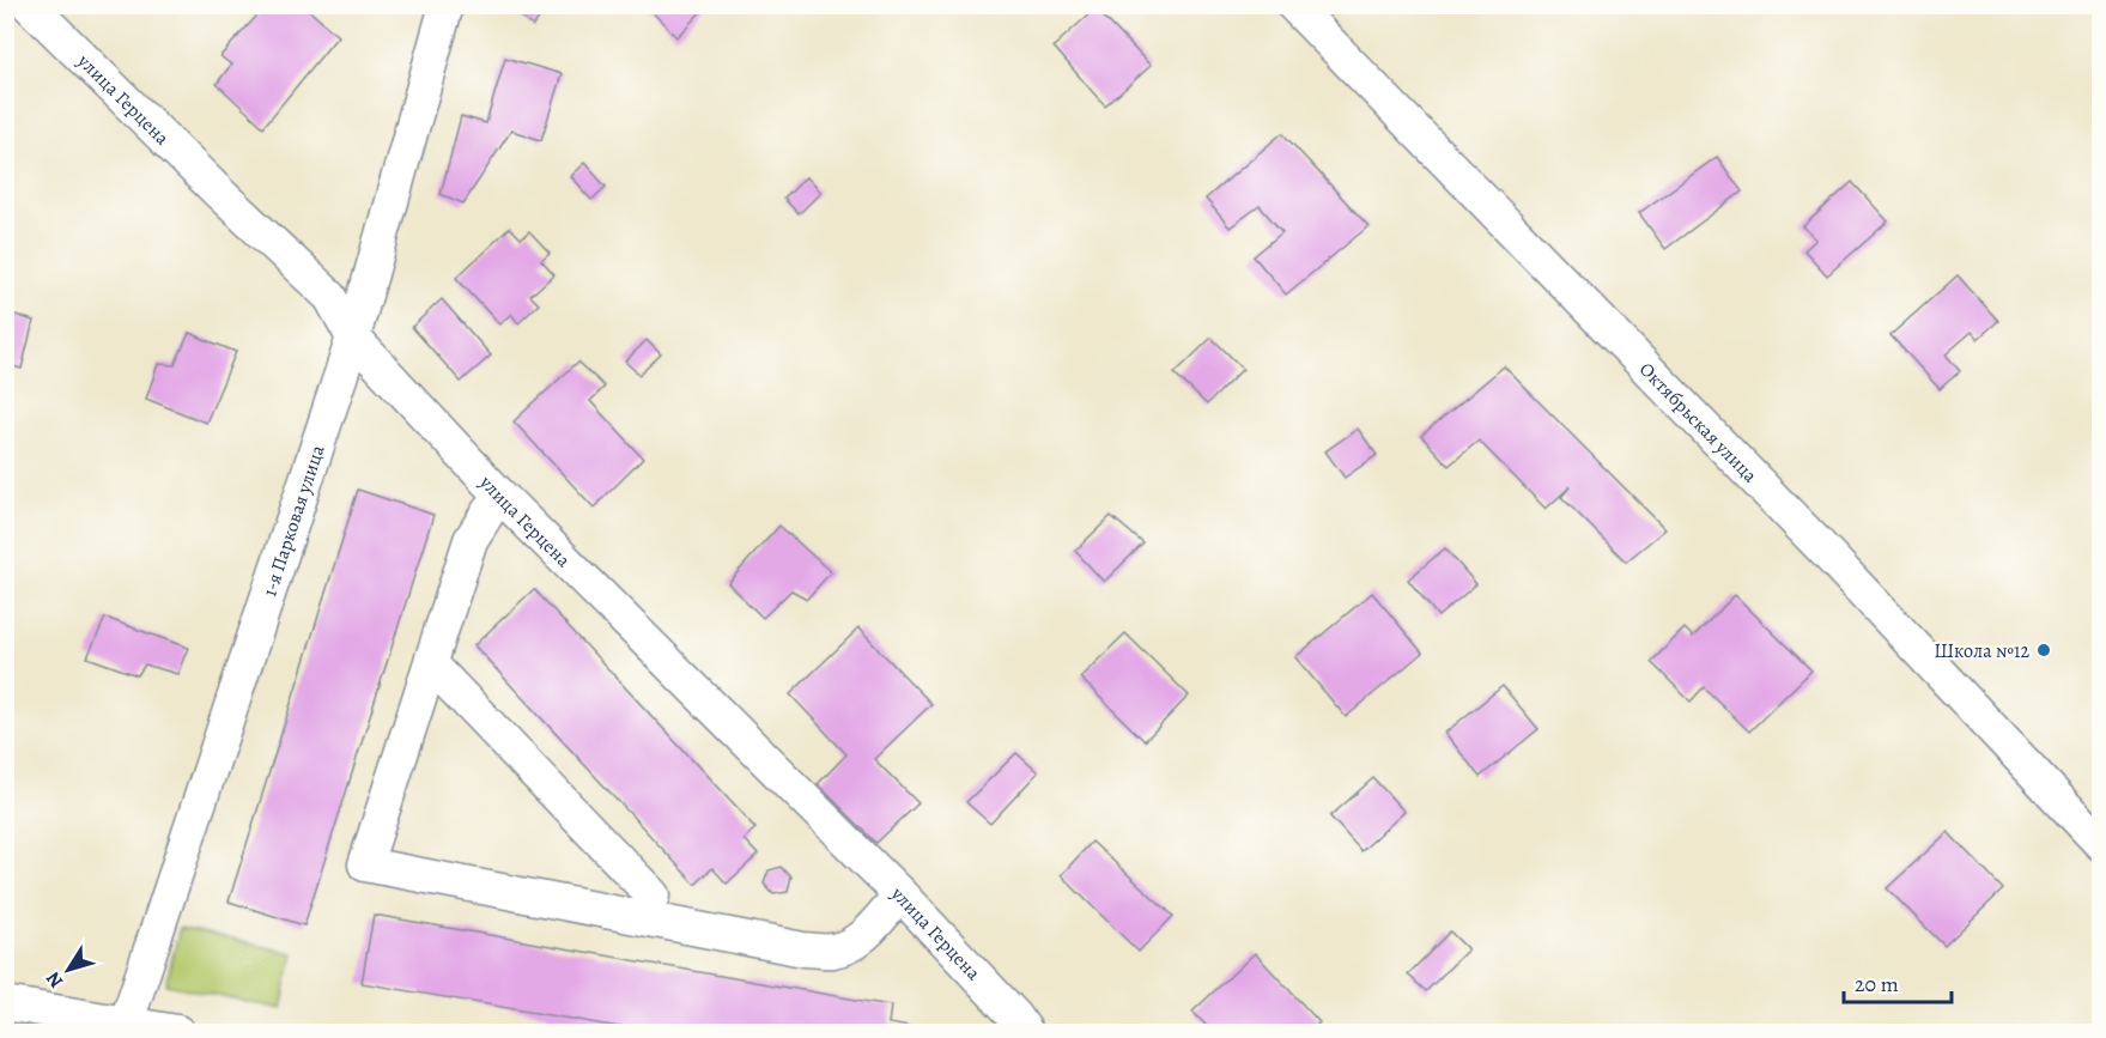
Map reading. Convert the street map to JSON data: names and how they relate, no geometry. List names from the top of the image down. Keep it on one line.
{"streets":{"street":["улица Герцена","Октябрьская улица","1-я Парковая улица"]},"crossings":[["улица Герцена","1-я Парковая улица"]],"places":["Школа №12"],"scale_bar":"20 m","north":"bottom left"}
